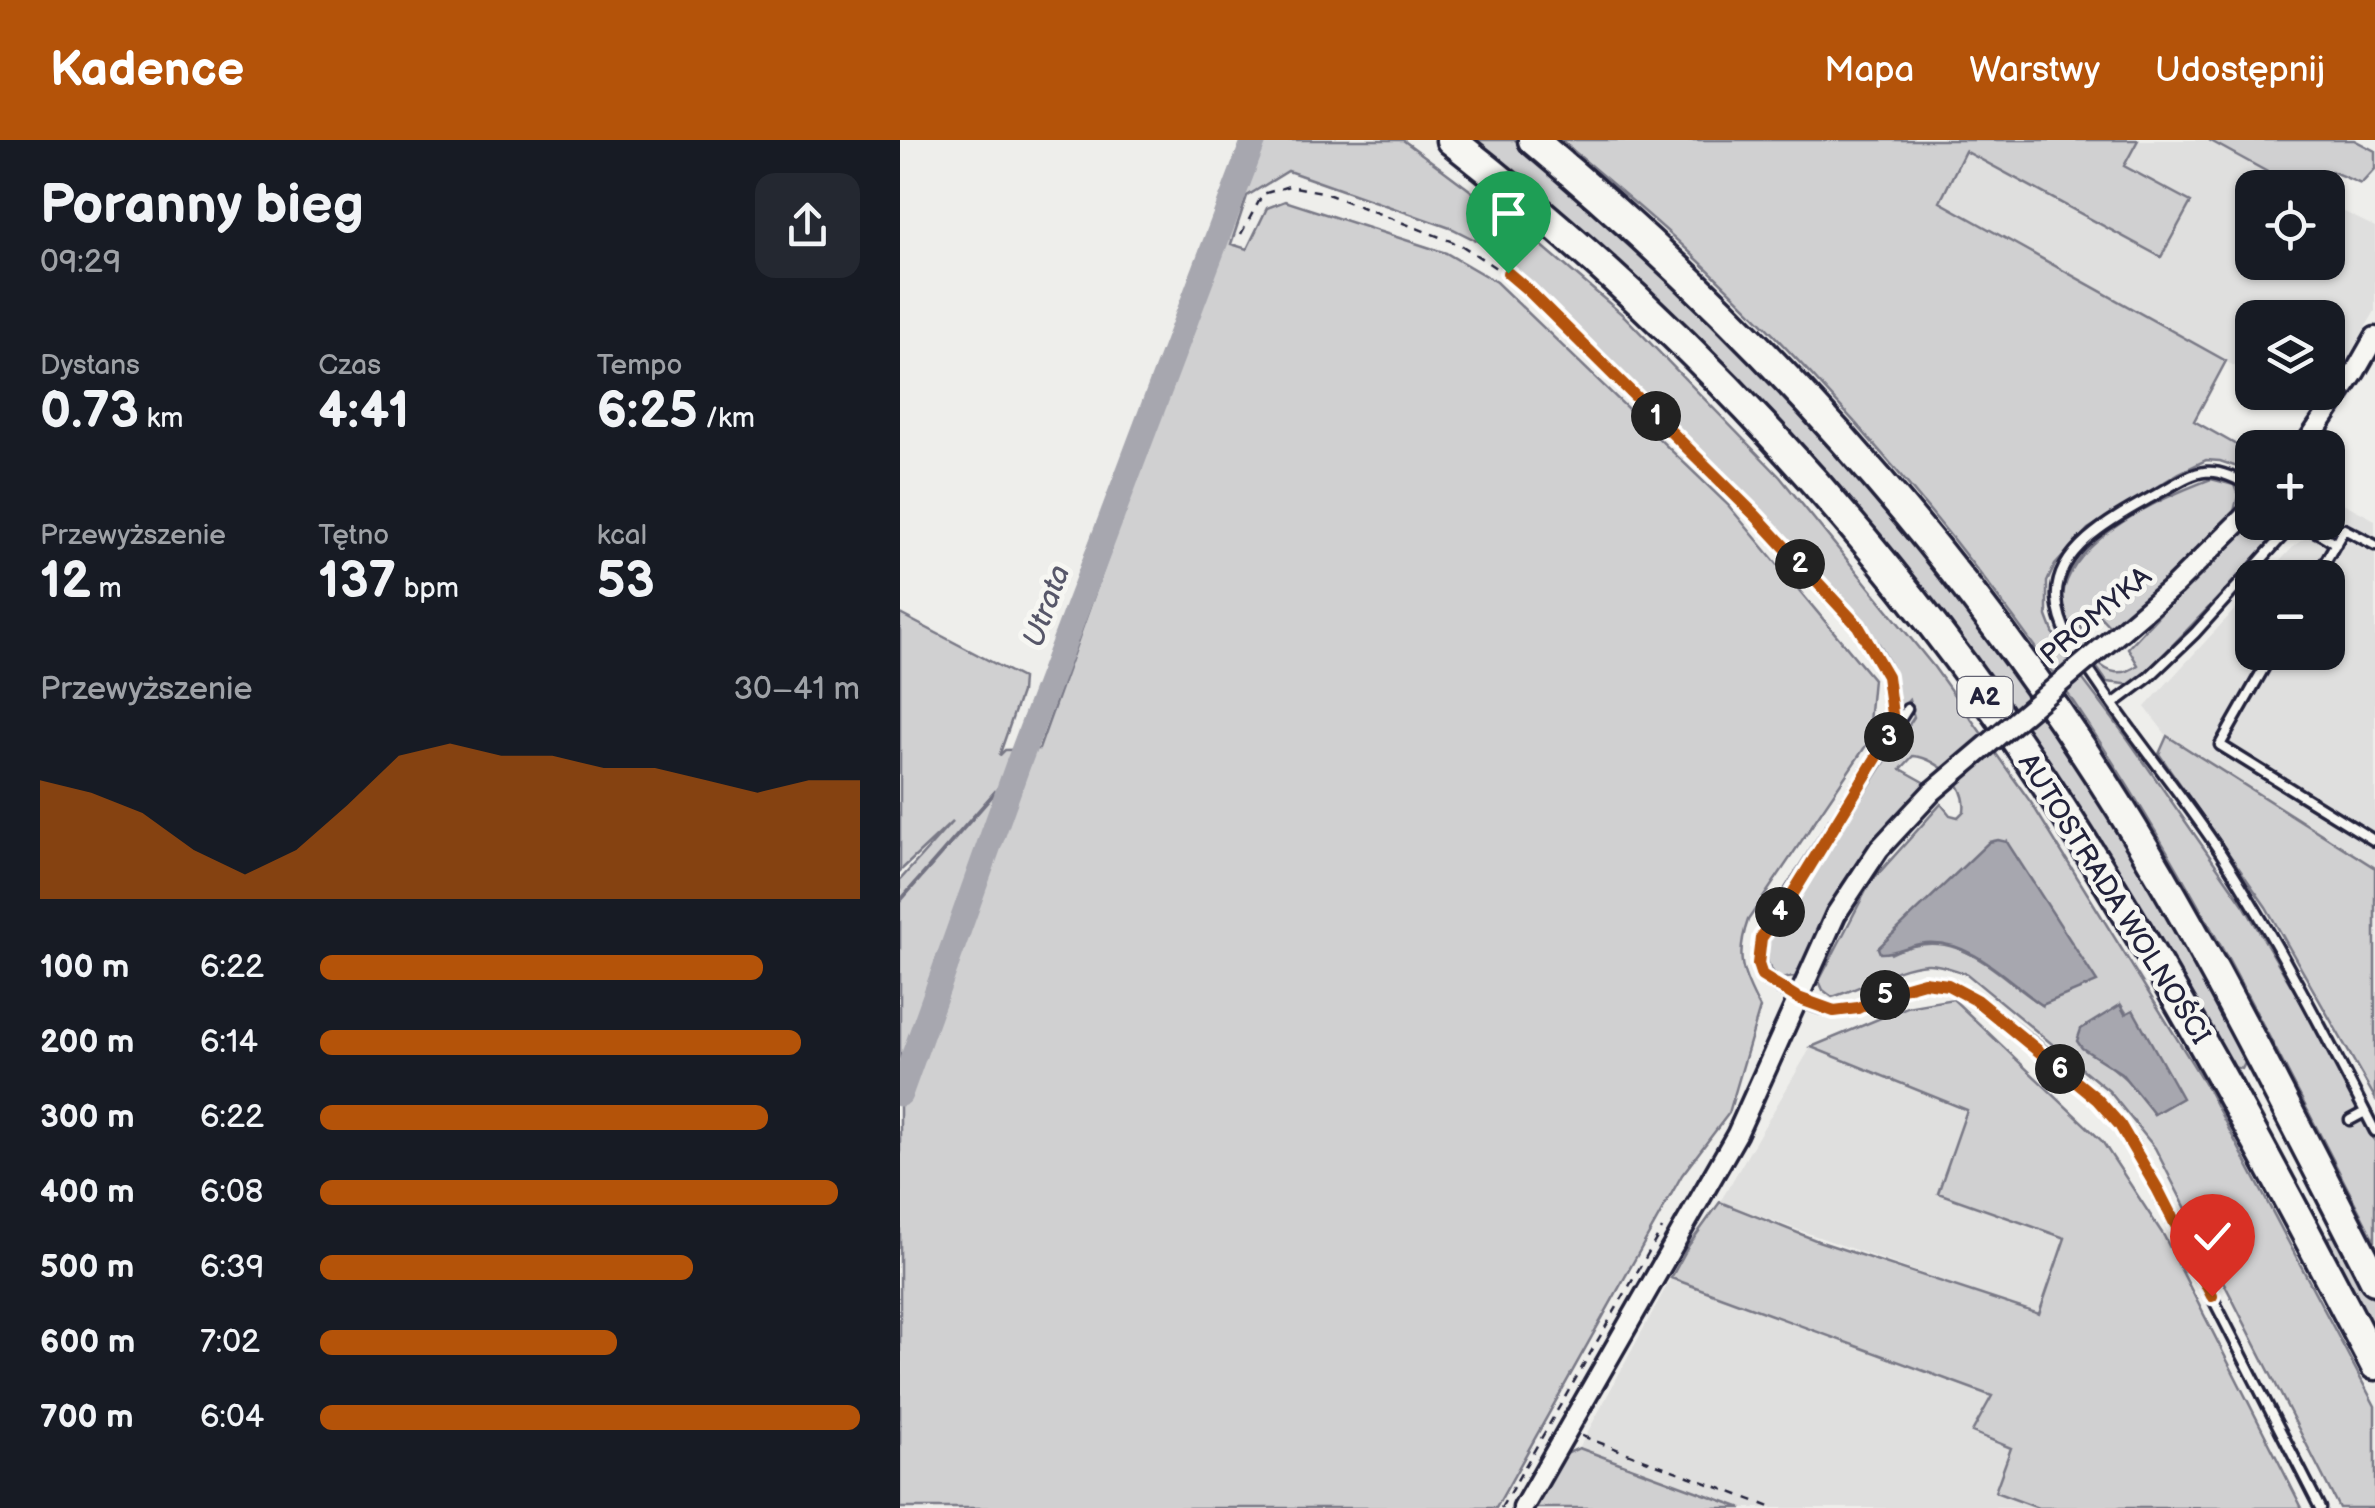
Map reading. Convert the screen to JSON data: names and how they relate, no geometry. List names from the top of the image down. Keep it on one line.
{"streets":{"highway":["A2","AUTOSTRADA WOLNOŚCI"],"street":["PROMYKA"]},"water":["Utrata"],"page":{"header":"Kadence","nav":["Mapa","Warstwy","Udostępnij"],"heading":["Poranny bieg","09:29"],"map_buttons":["+","−"],"stats":[["Dystans","0.73 km"],["Czas","4:41"],["Tempo","6:25 /km"],["Przewyższenie","12 m"],["Tętno","137 bpm"],["kcal","53"]],"pins":["1","2","3","4","5","6"],"chart":["Przewyższenie","30–41 m"],"list":[{"name":"100 m","note":"6:22"},{"name":"200 m","note":"6:14"},{"name":"300 m","note":"6:22"},{"name":"400 m","note":"6:08"},{"name":"500 m","note":"6:39"},{"name":"600 m","note":"7:02"},{"name":"700 m","note":"6:04"}]}}
